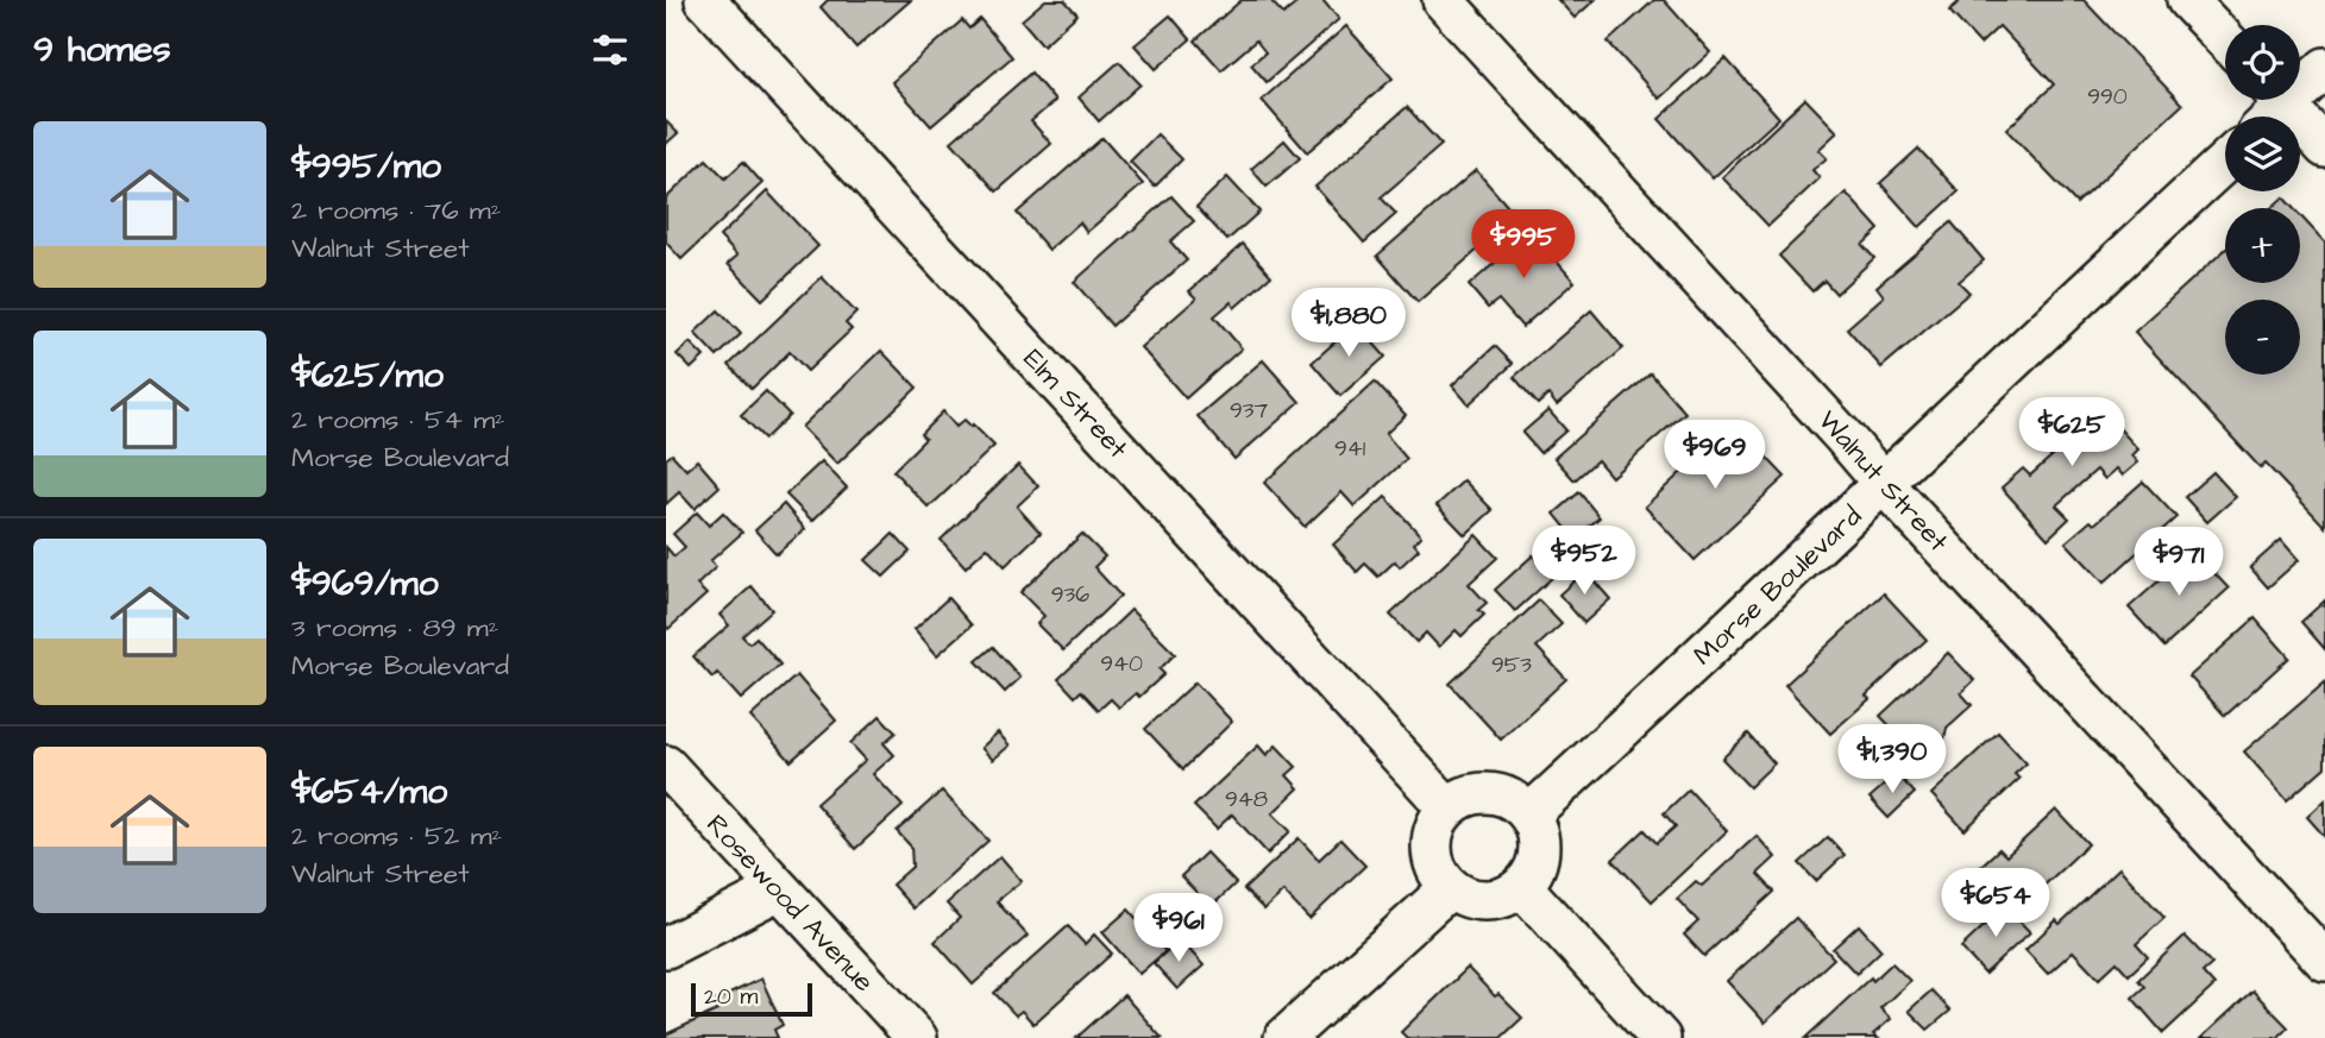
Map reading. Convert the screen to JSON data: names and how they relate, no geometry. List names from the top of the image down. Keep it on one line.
{"streets":{"street":["Elm Street","Walnut Street","Morse Boulevard","Rosewood Avenue"]},"crossings":[["Elm Street","Morse Boulevard"],["Walnut Street","Morse Boulevard"]],"house_numbers":["990","937","941","936","940","953","948"],"scale_bar":"20 m","page":{"heading":"9 homes","map_buttons":["+","−"],"list":[{"name":"$995/mo","note":"2 rooms · 76 m² · Walnut Street"},{"name":"$625/mo","note":"2 rooms · 54 m² · Morse Boulevard"},{"name":"$969/mo","note":"3 rooms · 89 m² · Morse Boulevard"},{"name":"$654/mo","note":"2 rooms · 52 m² · Walnut Street"}],"price":["$995","$1,880","$625","$969","$952","$971","$1,390","$654","$961"],"scale":"20 m"}}
